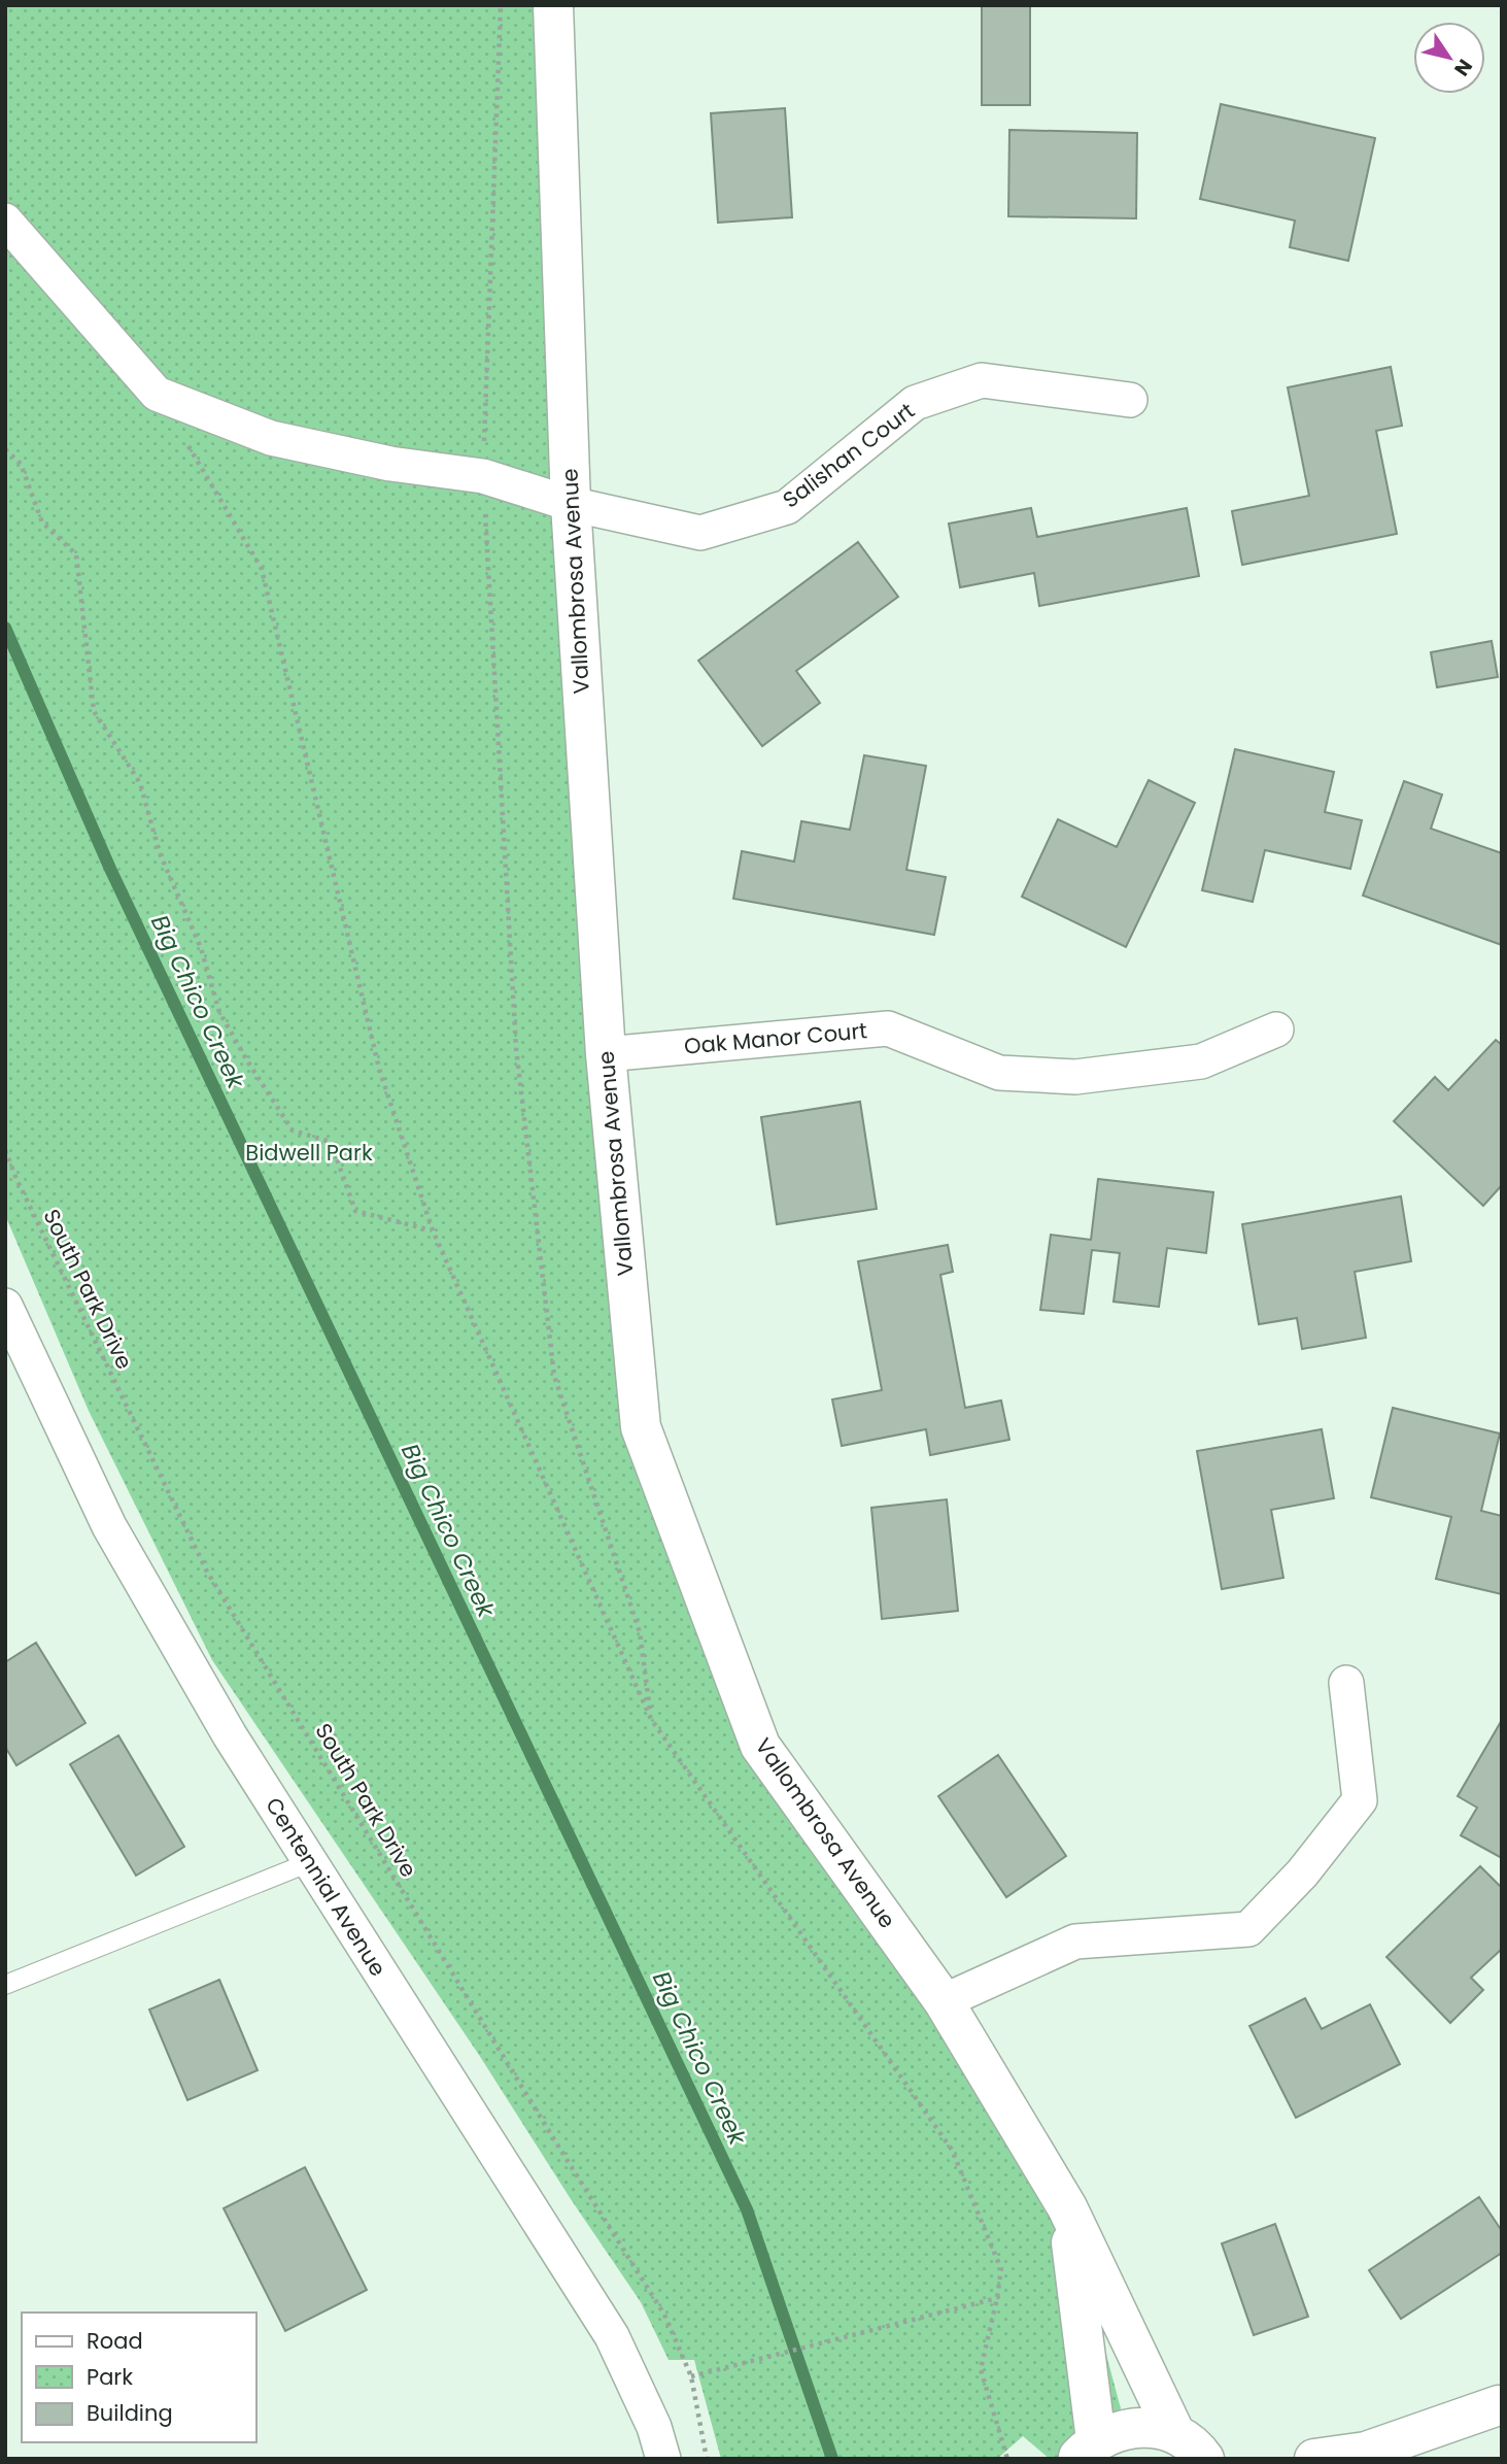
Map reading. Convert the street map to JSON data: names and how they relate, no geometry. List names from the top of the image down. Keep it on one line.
{"streets":{"street":["Salishan Court","Vallombrosa Avenue","Oak Manor Court","Centennial Avenue"],"path":["South Park Drive"]},"crossings":[["Salishan Court","Vallombrosa Avenue"],["Vallombrosa Avenue","Oak Manor Court"]],"water":["Big Chico Creek"],"parks":["Bidwell Park"],"legend":["Road","Park","Building"],"north":"bottom right"}
